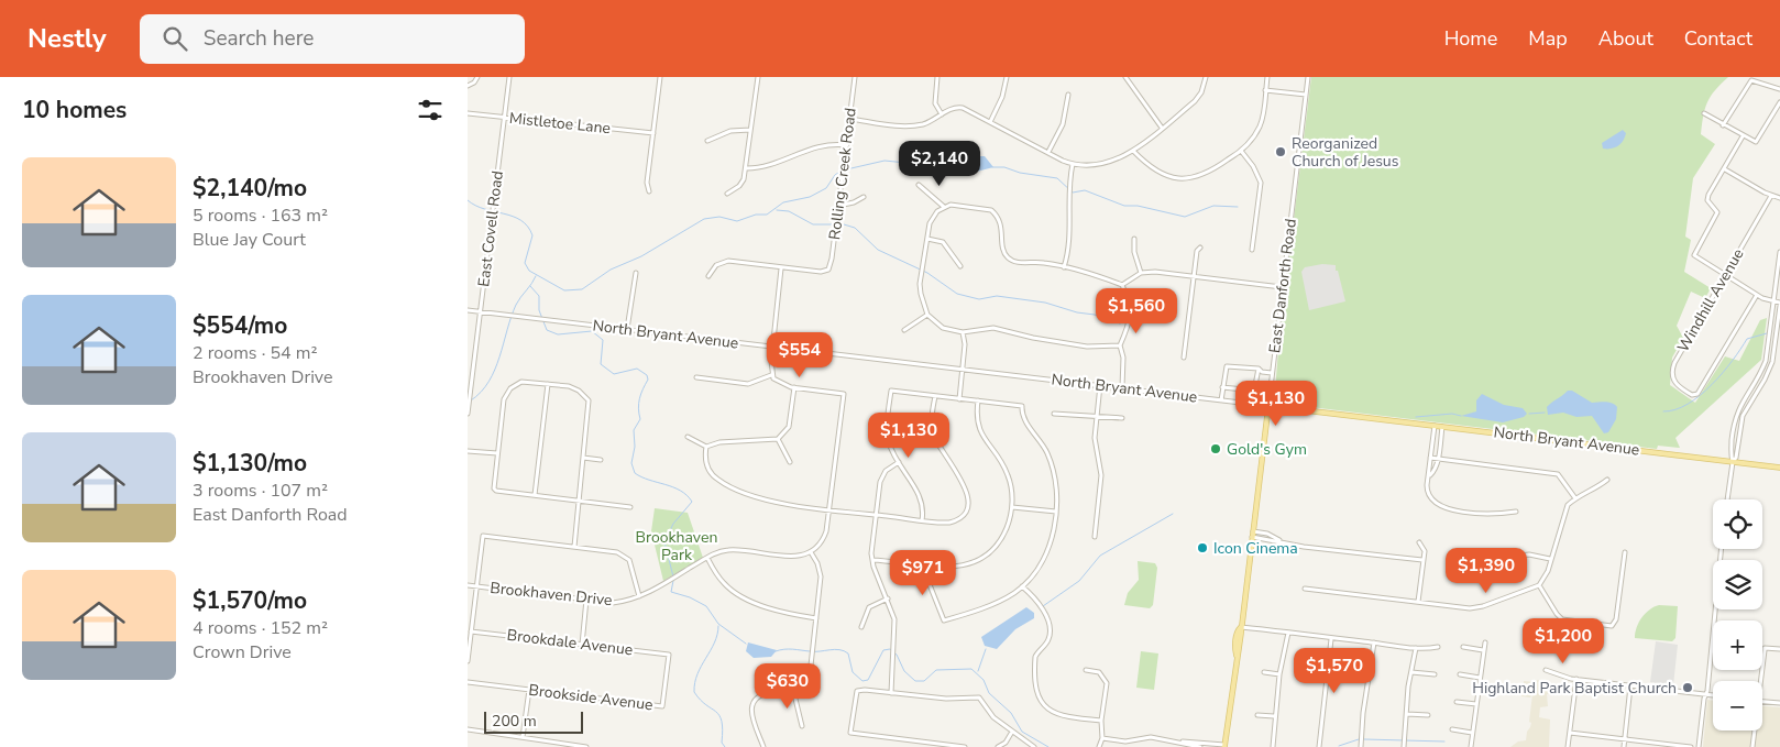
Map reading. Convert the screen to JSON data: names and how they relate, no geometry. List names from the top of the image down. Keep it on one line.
{"streets":{"main road":["East Danforth Road","North Bryant Avenue"],"street":["Mistletoe Lane","Rolling Creek Road","East Covell Road","Windhill Avenue","Brookhaven Drive","Brookdale Avenue","Brookside Avenue"]},"crossings":[["Mistletoe Lane","East Covell Road"],["East Covell Road","North Bryant Avenue"],["East Danforth Road","North Bryant Avenue"],["Brookdale Avenue","Brookside Avenue"]],"parks":["Brookhaven Park"],"places":["Reorganized Church of Jesus","Gold's Gym","Icon Cinema","Highland Park Baptist Church"],"scale_bar":"200 m","page":{"header":"Nestly","search":"Search here","nav":["Home","Map","About","Contact"],"heading":"10 homes","price":["$2,140","$1,560","$554","$1,130","$1,130","$1,390","$971","$1,200","$1,570","$630"],"list":[{"name":"$2,140/mo","note":"5 rooms · 163 m² · Blue Jay Court"},{"name":"$554/mo","note":"2 rooms · 54 m² · Brookhaven Drive"},{"name":"$1,130/mo","note":"3 rooms · 107 m² · East Danforth Road"},{"name":"$1,570/mo","note":"4 rooms · 152 m² · Crown Drive"}],"map_buttons":["+","−"],"scale":"200 m"}}
